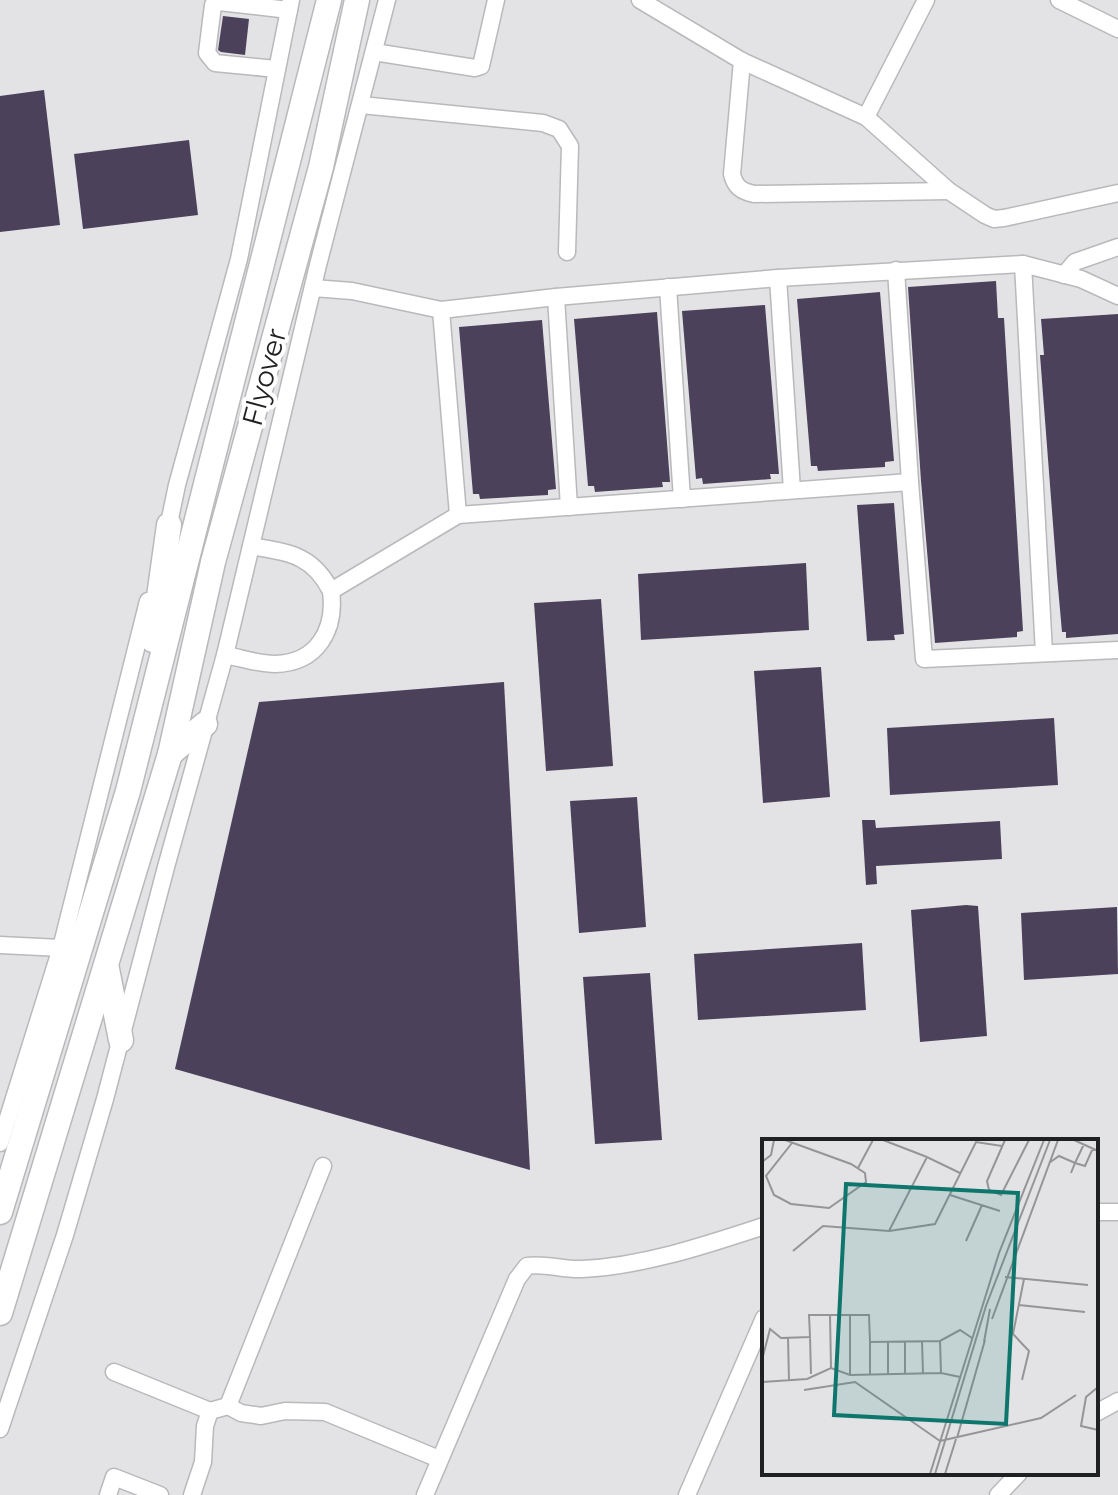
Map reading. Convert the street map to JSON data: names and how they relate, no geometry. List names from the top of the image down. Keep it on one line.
{"streets":{"highway":["Flyover"]}}
